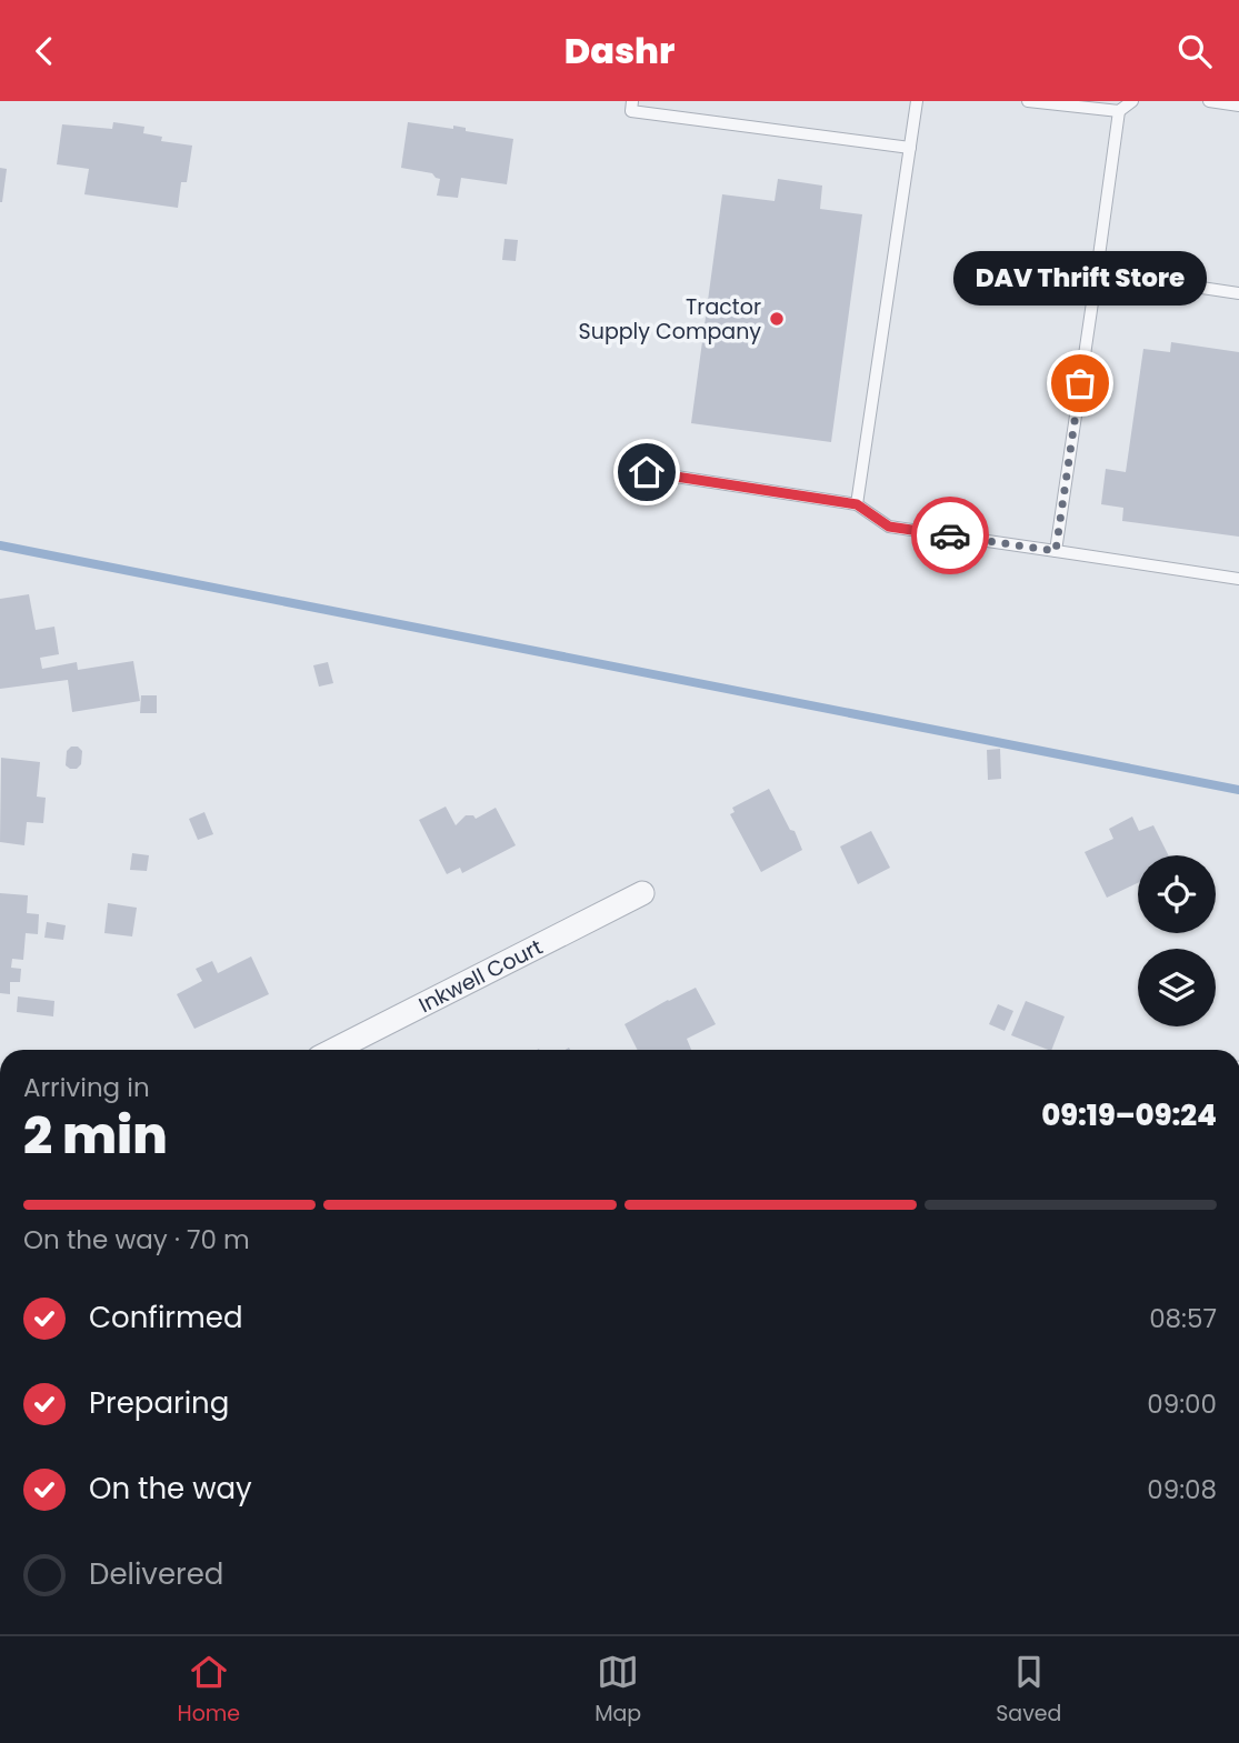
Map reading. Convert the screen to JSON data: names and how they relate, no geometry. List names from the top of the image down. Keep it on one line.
{"streets":{"street":["Inkwell Court"]},"places":["Tractor Supply Company","DAV Thrift Store"],"page":{"header":"Dashr","bubble":"DAV Thrift Store","heading":["2 min","Arriving in","09:19–09:24"],"bar":"On the way · 70 m","list":[["Confirmed","08:57"],["Preparing","09:00"],["On the way","09:08"],"Delivered"],"tabs":["Home","Map","Saved"]}}
